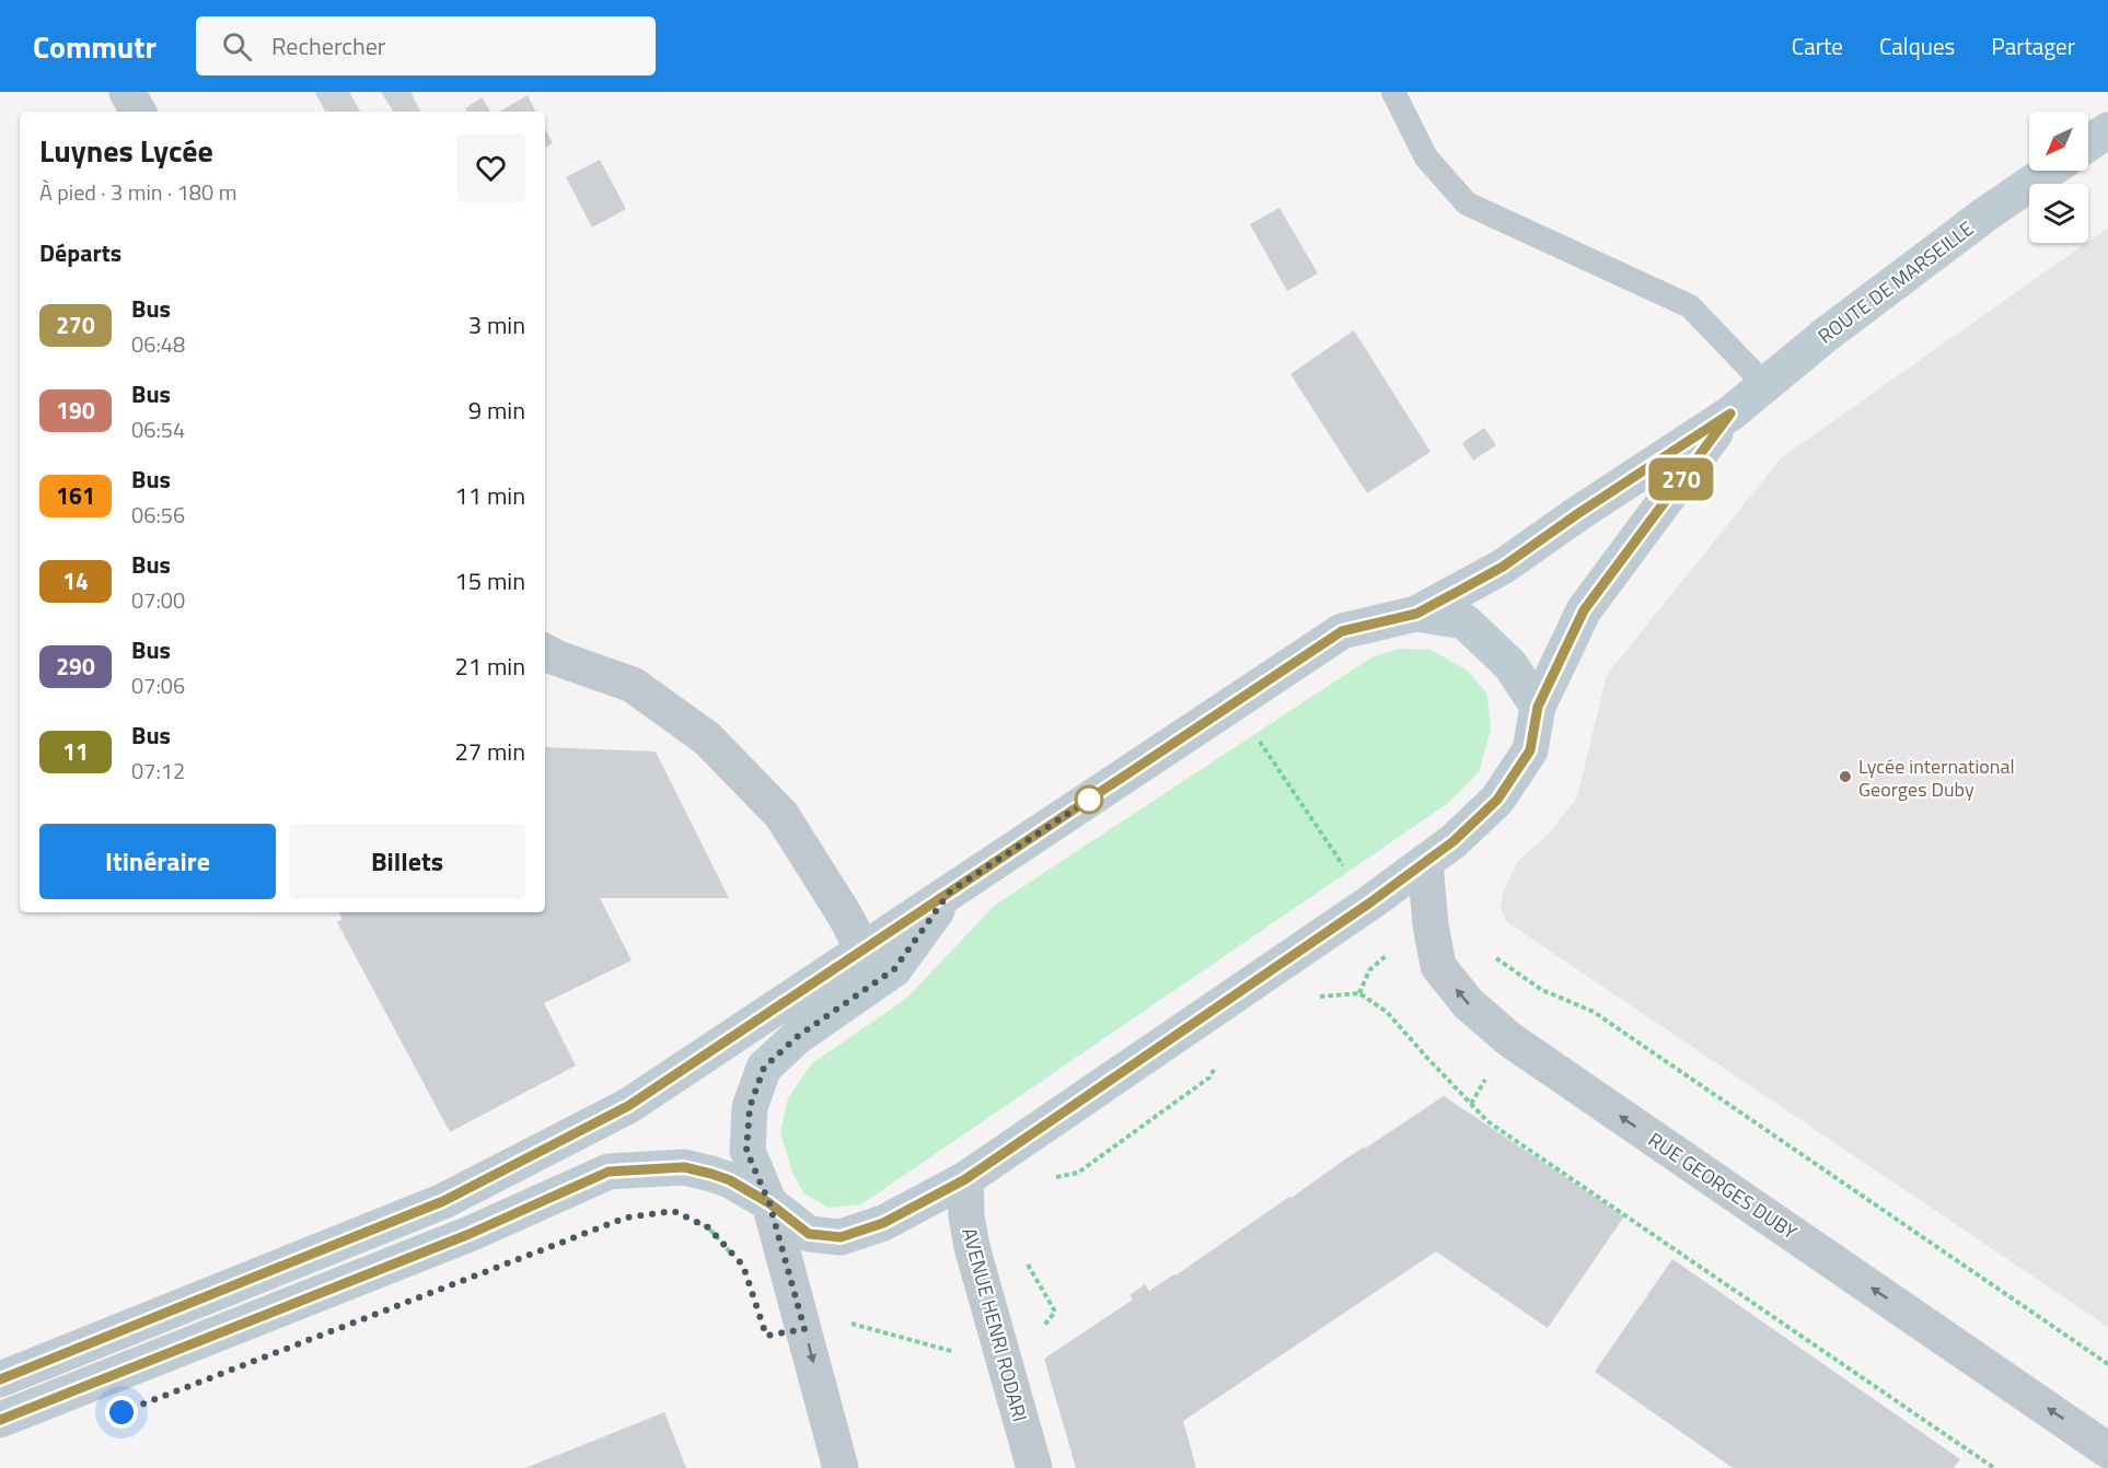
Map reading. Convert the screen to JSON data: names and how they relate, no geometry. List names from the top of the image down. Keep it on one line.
{"streets":{"main road":["ROUTE DE MARSEILLE"],"street":["RUE GEORGES DUBY","AVENUE HENRI RODARI"]},"crossings":[["ROUTE DE MARSEILLE","RUE GEORGES DUBY"],["ROUTE DE MARSEILLE","AVENUE HENRI RODARI"]],"one_way":["RUE GEORGES DUBY"],"places":["Lycée international Georges Duby"],"lines":["bus line 270"],"north":"bottom left","page":{"header":"Commutr","search":"Rechercher","nav":["Carte","Calques","Partager"],"on_map":"270","heading":[["Luynes Lycée","À pied · 3 min · 180 m"],"Départs"],"list":[{"mark":"270","name":"Bus","note":"06:48","value":"3 min"},{"mark":"190","name":"Bus","note":"06:54","value":"9 min"},{"mark":"161","name":"Bus","note":"06:56","value":"11 min"},{"mark":"14","name":"Bus","note":"07:00","value":"15 min"},{"mark":"290","name":"Bus","note":"07:06","value":"21 min"},{"mark":"11","name":"Bus","note":"07:12","value":"27 min"}],"buttons":["Itinéraire","Billets"]}}
